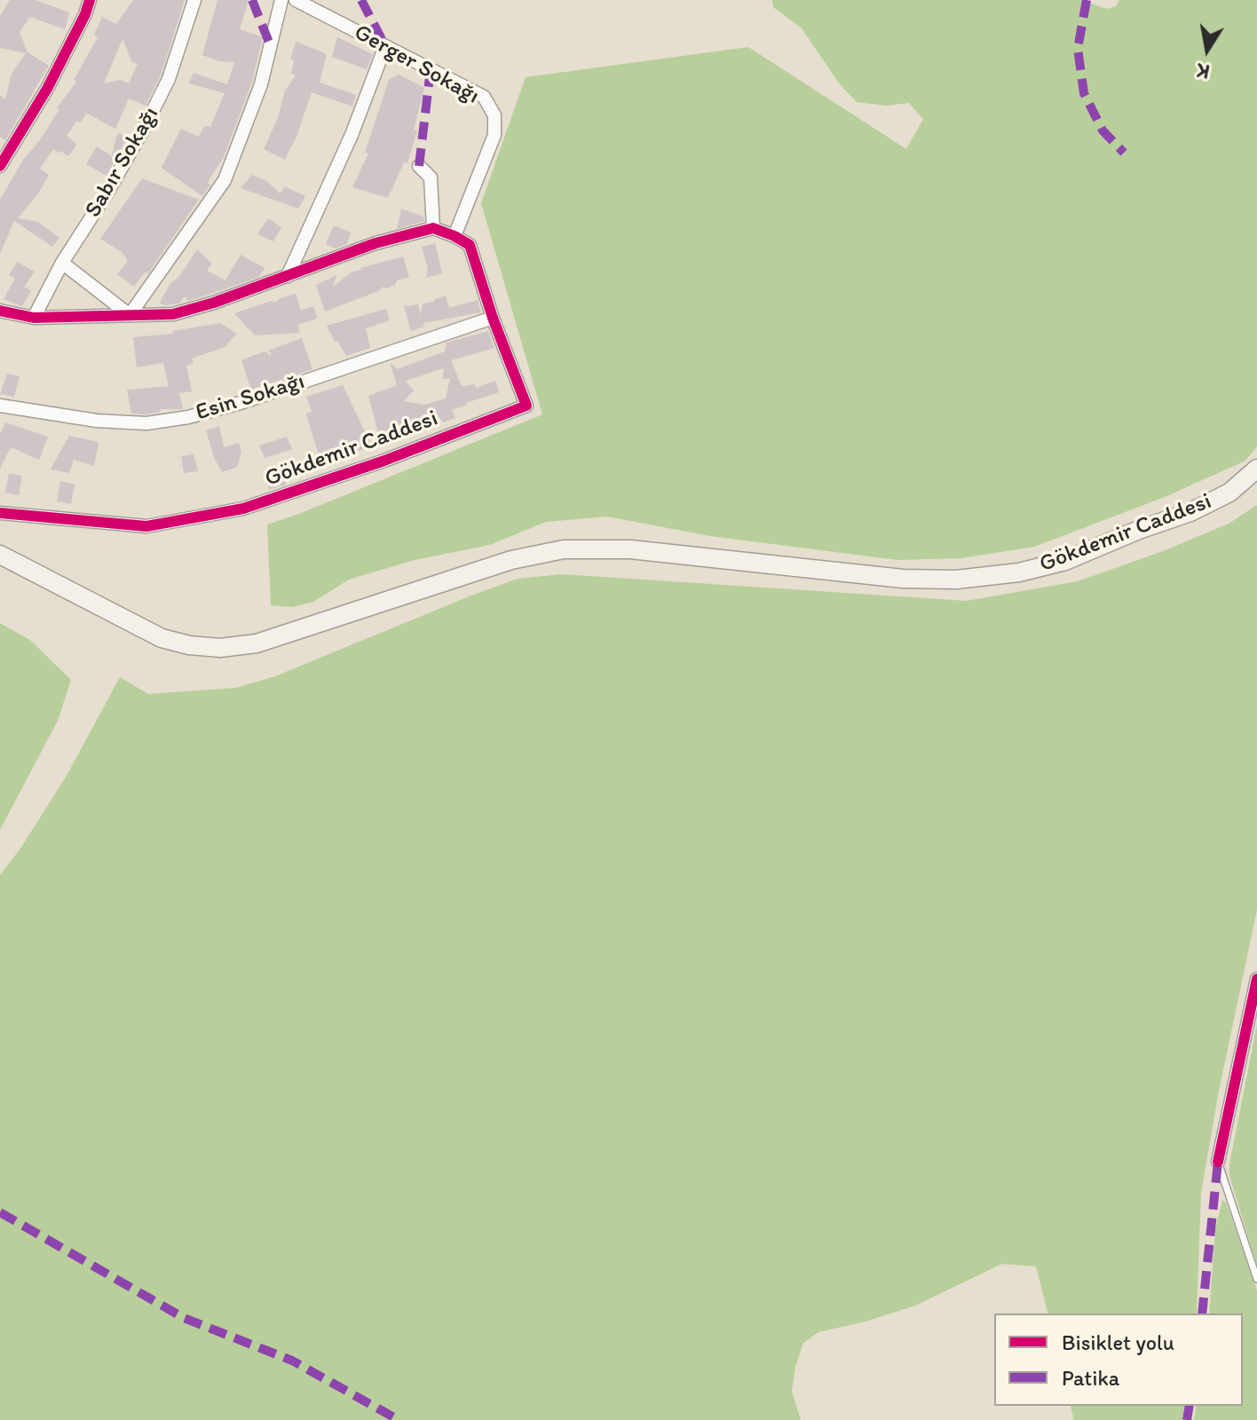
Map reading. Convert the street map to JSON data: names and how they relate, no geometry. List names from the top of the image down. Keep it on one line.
{"streets":{"main road":["Gökdemir Caddesi"],"street":["Gerger Sokağı","Sabır Sokağı","Esin Sokağı"]},"crossings":[["Gerger Sokağı","Gökdemir Caddesi"],["Esin Sokağı","Gökdemir Caddesi"]],"legend":["Bisiklet yolu","Patika"],"north":"bottom"}
